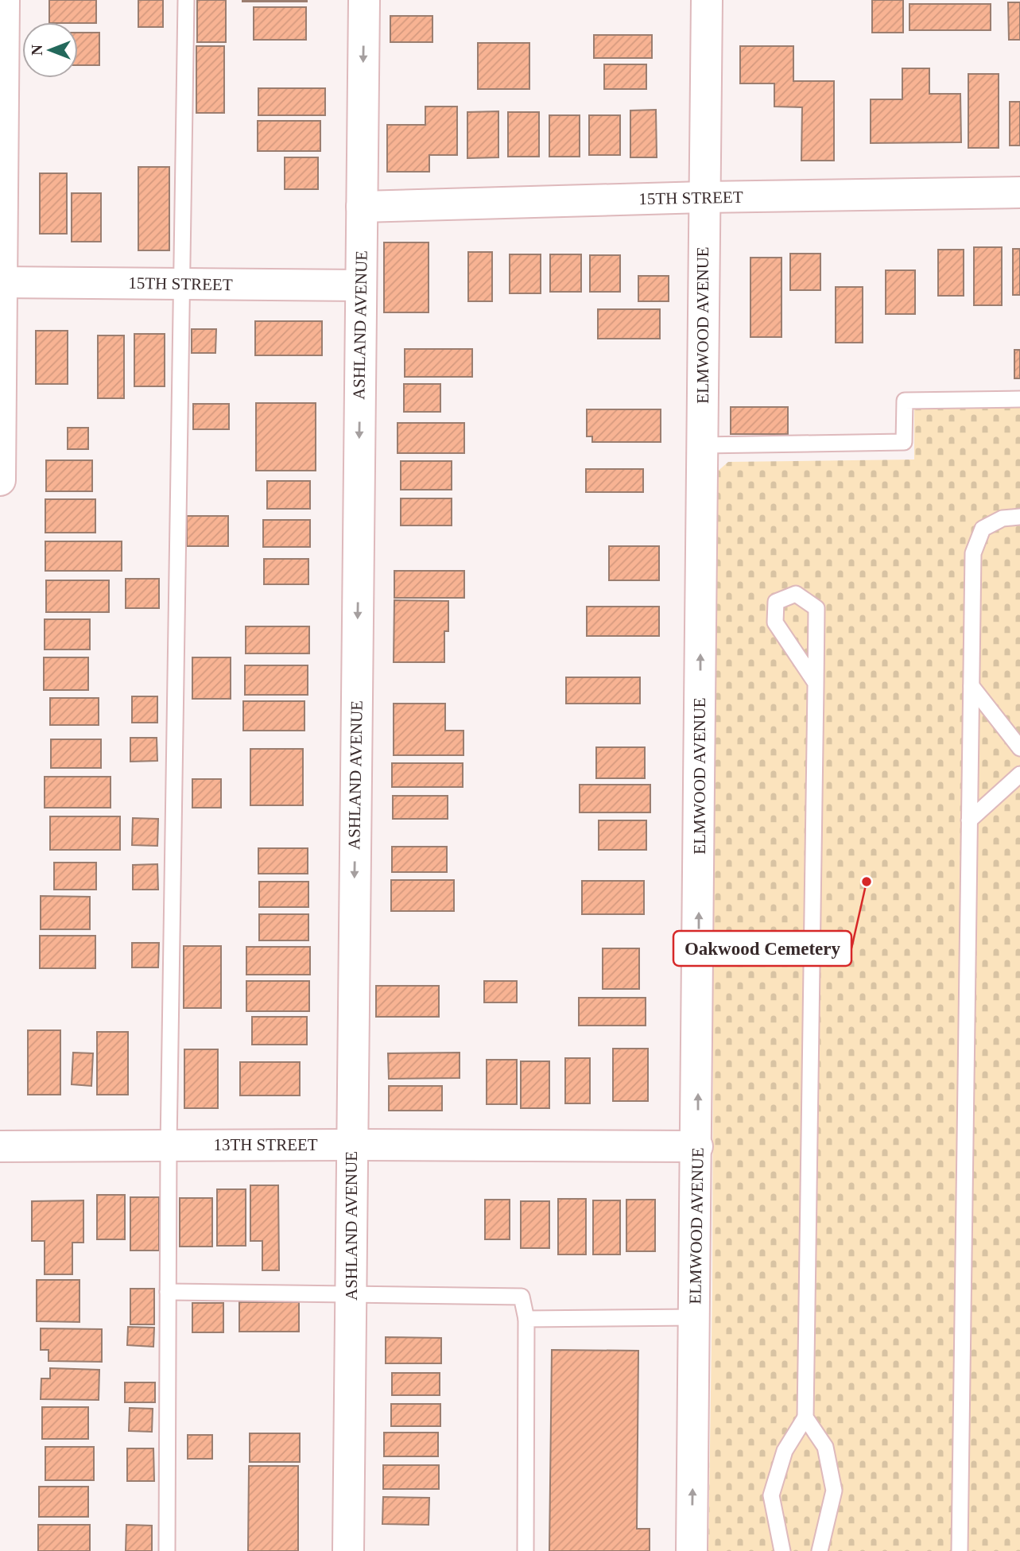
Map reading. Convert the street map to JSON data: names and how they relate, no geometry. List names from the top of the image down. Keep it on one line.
{"streets":{"street":["15TH STREET","ASHLAND AVENUE","ELMWOOD AVENUE","13TH STREET"]},"crossings":[["15TH STREET","ASHLAND AVENUE"],["15TH STREET","ELMWOOD AVENUE"],["ASHLAND AVENUE","13TH STREET"],["ELMWOOD AVENUE","13TH STREET"]],"one_way":["ASHLAND AVENUE","ELMWOOD AVENUE"],"places":["Oakwood Cemetery"],"north":"left"}
